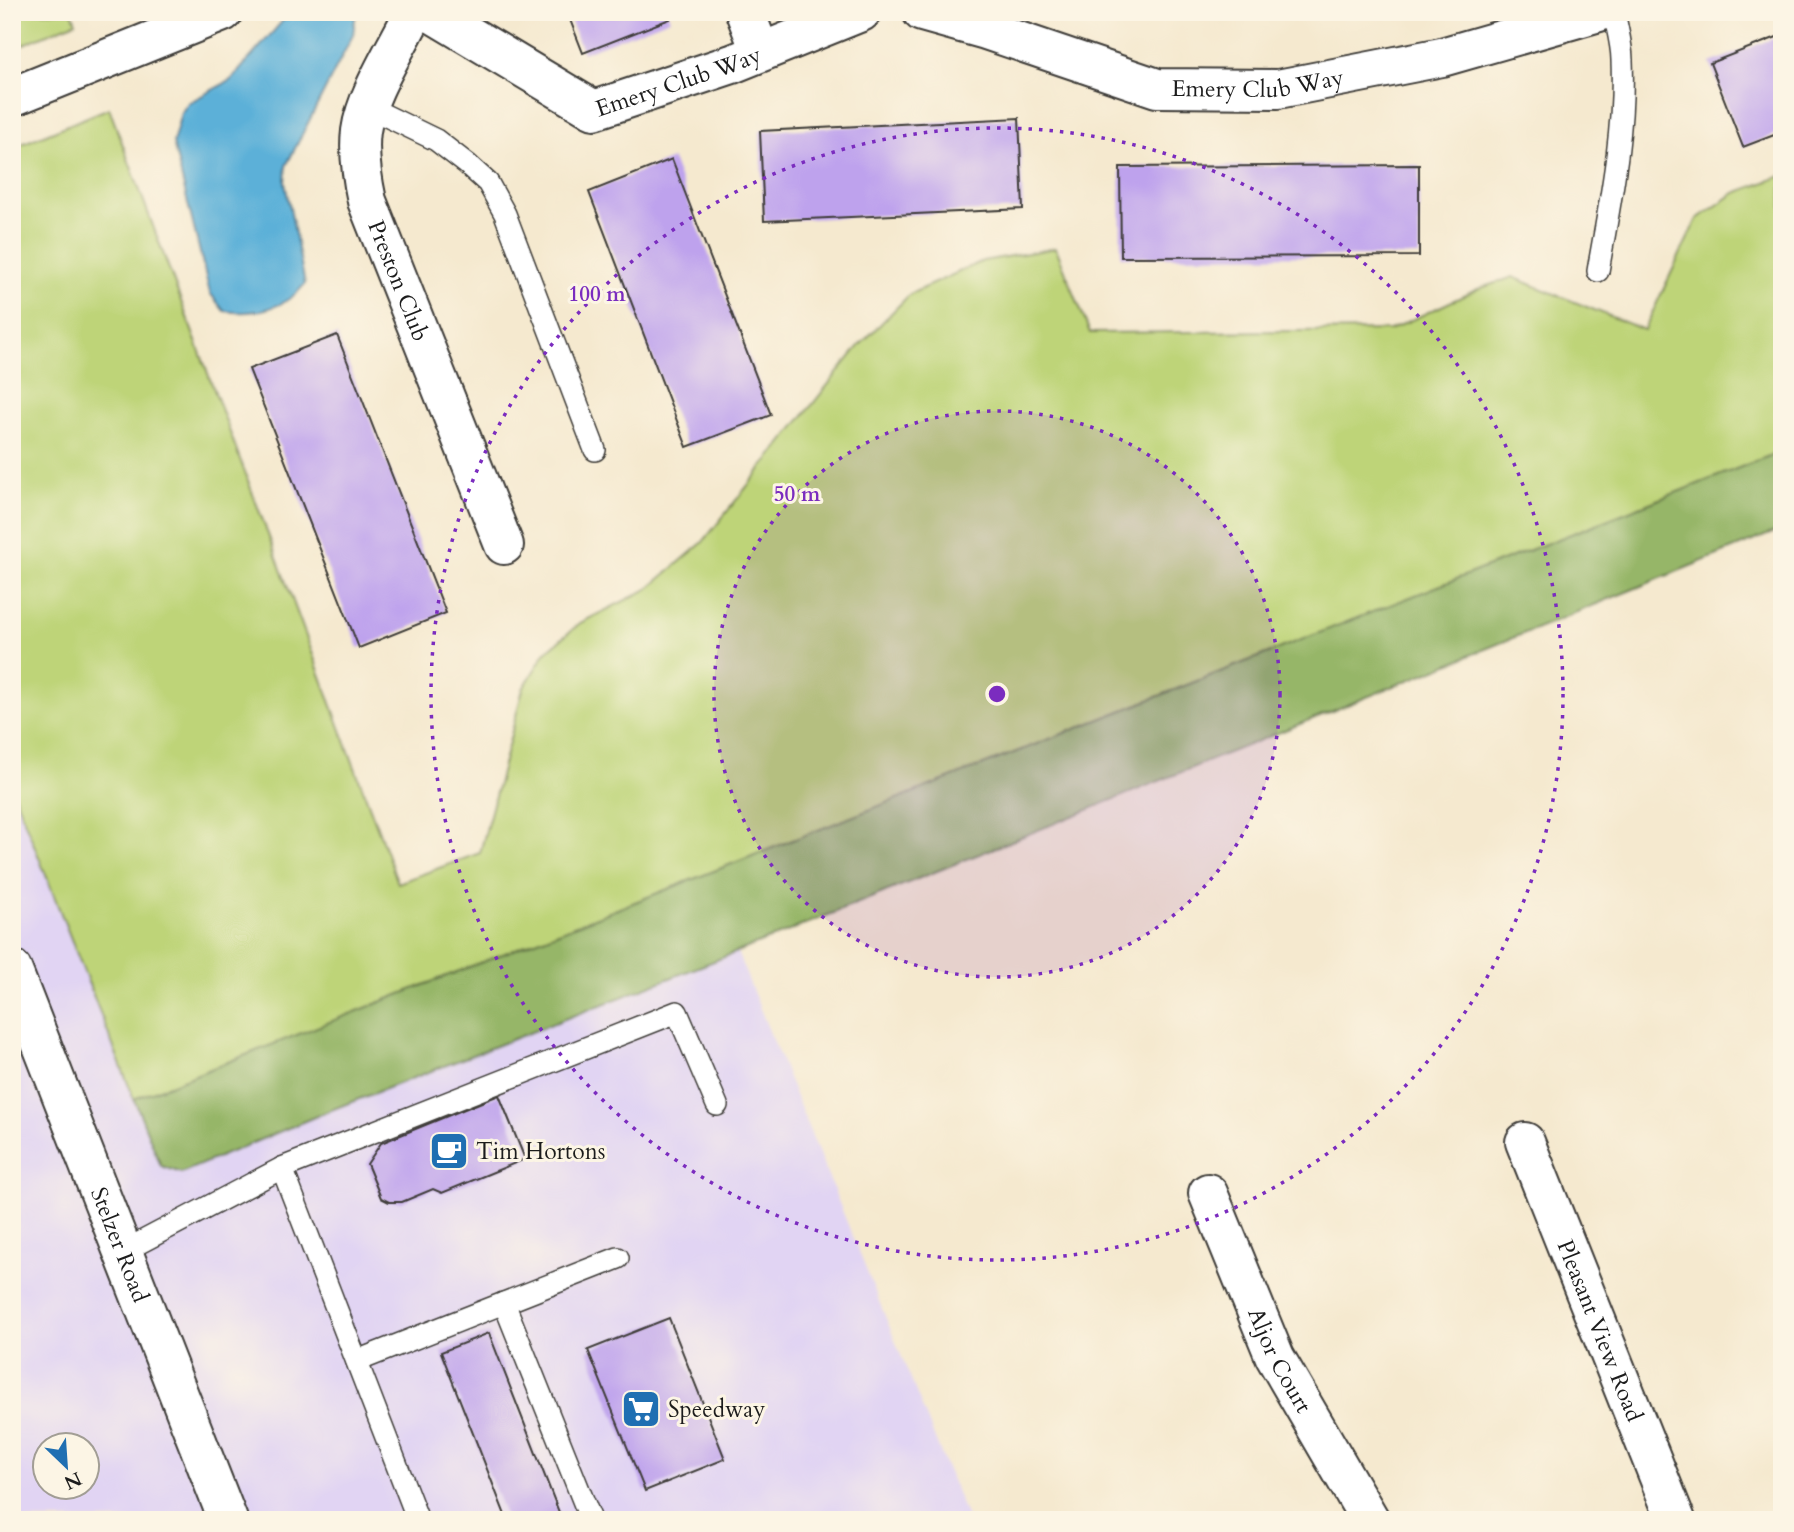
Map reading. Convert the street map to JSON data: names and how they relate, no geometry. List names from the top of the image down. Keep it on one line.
{"streets":{"street":["Emery Club Way","Preston Club","Stelzer Road","Pleasant View Road","Aljor Court"]},"places":{"cafe":["Tim Hortons"],"supermarket":["Speedway"]},"north":"bottom right","rings":["100 m","50 m"]}
